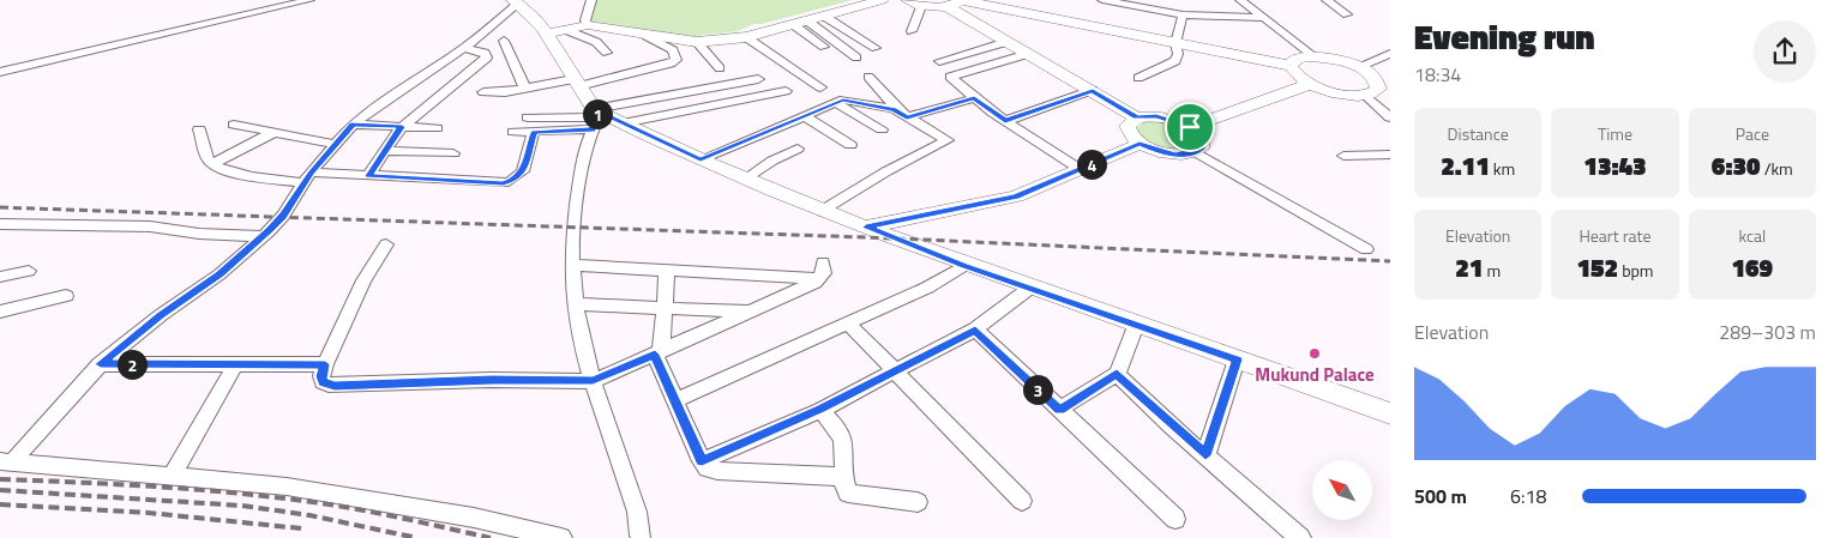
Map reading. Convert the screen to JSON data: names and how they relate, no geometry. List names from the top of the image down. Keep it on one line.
{"places":["Mukund Palace"],"north":"top left","page":{"heading":["Evening run","18:34"],"pins":["1","4","2","3"],"stats":[["Distance","2.11 km"],["Time","13:43"],["Pace","6:30 /km"],["Elevation","21 m"],["Heart rate","152 bpm"],["kcal","169"]],"chart":["Elevation","289–303 m"],"list":[{"name":"500 m","note":"6:18"}]}}
